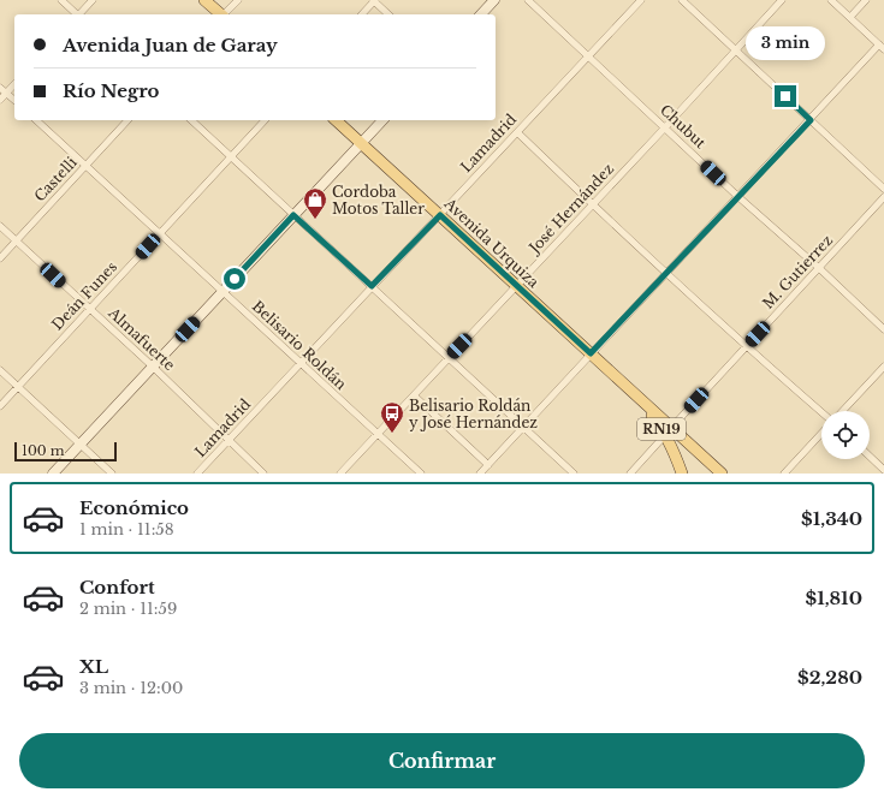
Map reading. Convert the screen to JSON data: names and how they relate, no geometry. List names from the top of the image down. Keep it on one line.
{"streets":{"main road":["Avenida Urquiza","RN19"],"street":["Chubut","Lamadrid","Castelli","José Hernández","M. Gutierrez","Deán Funes","Almafuerte","Belisario Roldán"]},"crossings":[["Chubut","Lamadrid"],["Chubut","José Hernández"],["Chubut","M. Gutierrez"],["Lamadrid","Avenida Urquiza"],["Lamadrid","Almafuerte"],["Lamadrid","Belisario Roldán"],["Castelli","Almafuerte"],["Castelli","Belisario Roldán"],["José Hernández","Avenida Urquiza"],["José Hernández","Belisario Roldán"],["Avenida Urquiza","M. Gutierrez"],["Deán Funes","Almafuerte"],["Deán Funes","Belisario Roldán"]],"places":{"shop":["Cordoba Motos Taller"],"bus stop":["Belisario Roldán y José Hernández"]},"scale_bar":"100 m","page":{"banner":["Avenida Juan de Garay","Río Negro"],"bubble":"3 min","scale":"100 m","list":[{"name":"Económico","note":"1 min · 11:58","value":"$1,340"},{"name":"Confort","note":"2 min · 11:59","value":"$1,810"},{"name":"XL","note":"3 min · 12:00","value":"$2,280"}],"buttons":"Confirmar"}}
